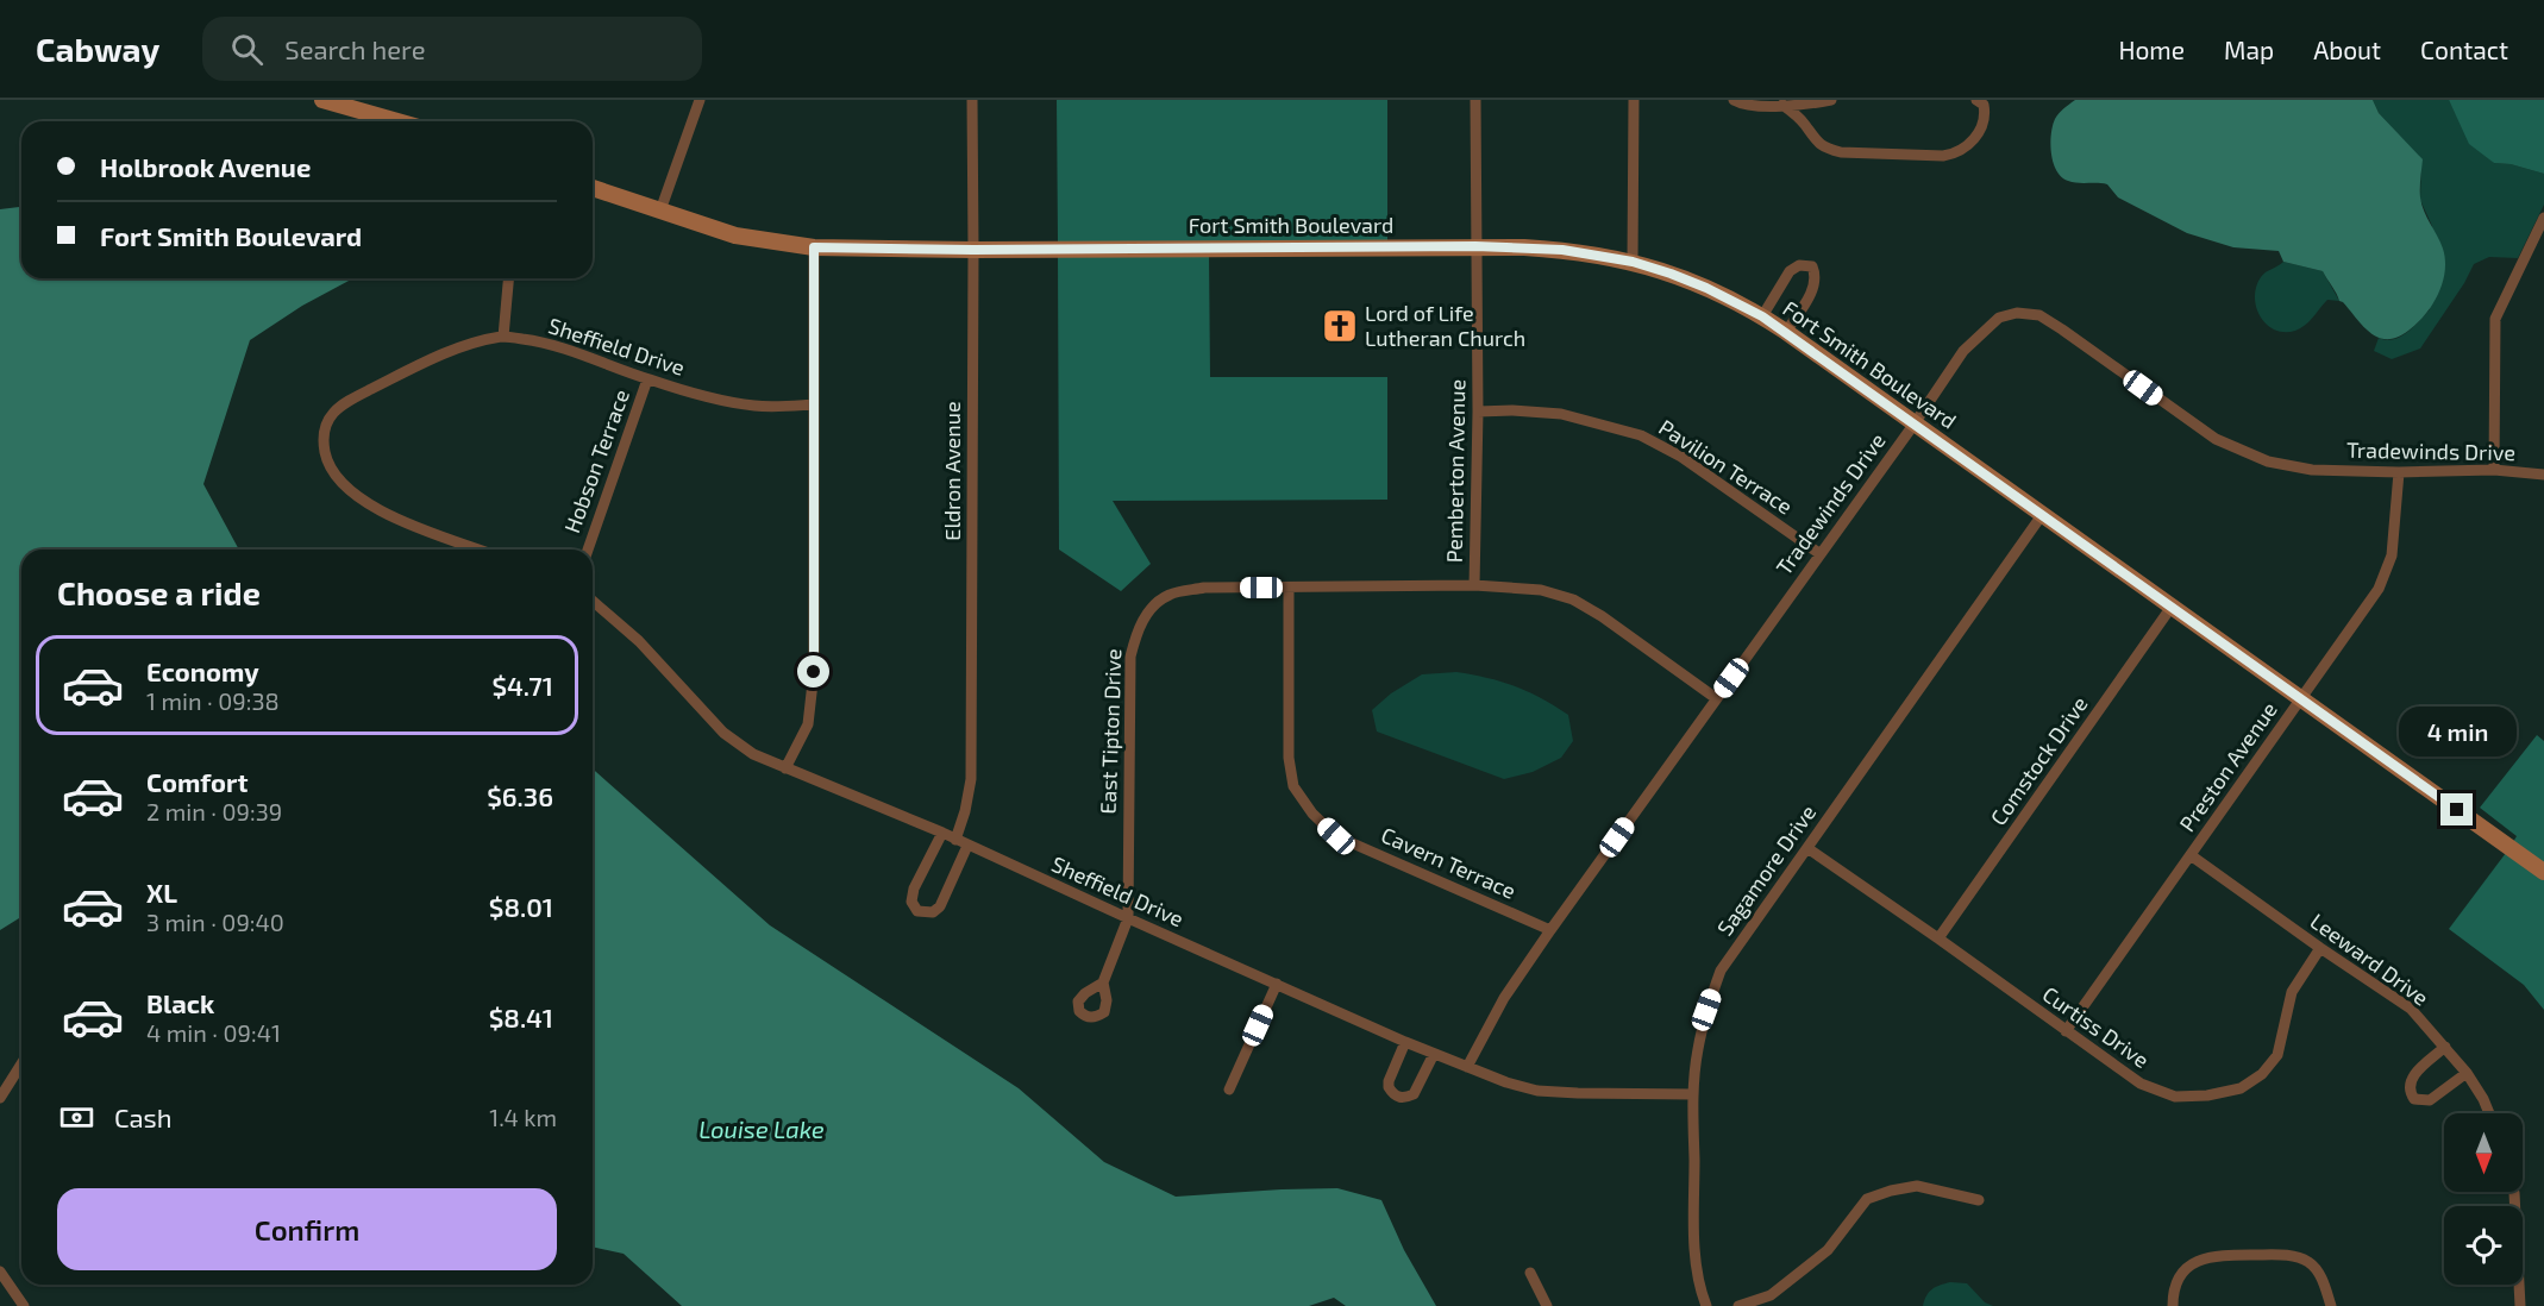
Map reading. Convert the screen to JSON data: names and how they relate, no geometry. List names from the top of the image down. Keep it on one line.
{"streets":{"street":["Fort Smith Boulevard","Sheffield Drive","Tradewinds Drive","Hobson Terrace","Pavilion Terrace","Eldron Avenue","Pemberton Avenue","East Tipton Drive","Comstock Drive","Preston Avenue","Cavern Terrace","Sagamore Drive","Leeward Drive","Curtiss Drive"]},"crossings":[["Fort Smith Boulevard","Tradewinds Drive"],["Fort Smith Boulevard","Eldron Avenue"],["Fort Smith Boulevard","Pemberton Avenue"],["Fort Smith Boulevard","Comstock Drive"],["Fort Smith Boulevard","Preston Avenue"],["Fort Smith Boulevard","Sagamore Drive"],["Sheffield Drive","Tradewinds Drive"],["Sheffield Drive","Hobson Terrace"],["Sheffield Drive","Eldron Avenue"],["Sheffield Drive","East Tipton Drive"],["Sheffield Drive","Sagamore Drive"],["Tradewinds Drive","Pavilion Terrace"],["Tradewinds Drive","East Tipton Drive"],["Tradewinds Drive","Preston Avenue"],["Tradewinds Drive","Cavern Terrace"],["Pavilion Terrace","Pemberton Avenue"],["Pemberton Avenue","East Tipton Drive"],["East Tipton Drive","Cavern Terrace"],["Comstock Drive","Curtiss Drive"],["Preston Avenue","Leeward Drive"],["Preston Avenue","Curtiss Drive"],["Sagamore Drive","Curtiss Drive"],["Leeward Drive","Curtiss Drive"]],"water":["Louise Lake"],"places":{"church":["Lord of Life Lutheran Church"]},"north":"bottom","page":{"header":"Cabway","search":"Search here","nav":["Home","Map","About","Contact"],"banner":["Holbrook Avenue","Fort Smith Boulevard"],"heading":"Choose a ride","list":[{"name":"Economy","note":"1 min · 09:38","value":"$4.71"},{"name":"Comfort","note":"2 min · 09:39","value":"$6.36"},{"name":"XL","note":"3 min · 09:40","value":"$8.01"},{"name":"Black","note":"4 min · 09:41","value":"$8.41"}],"bubble":"4 min","pay":["Cash","1.4 km"],"buttons":"Confirm"}}
